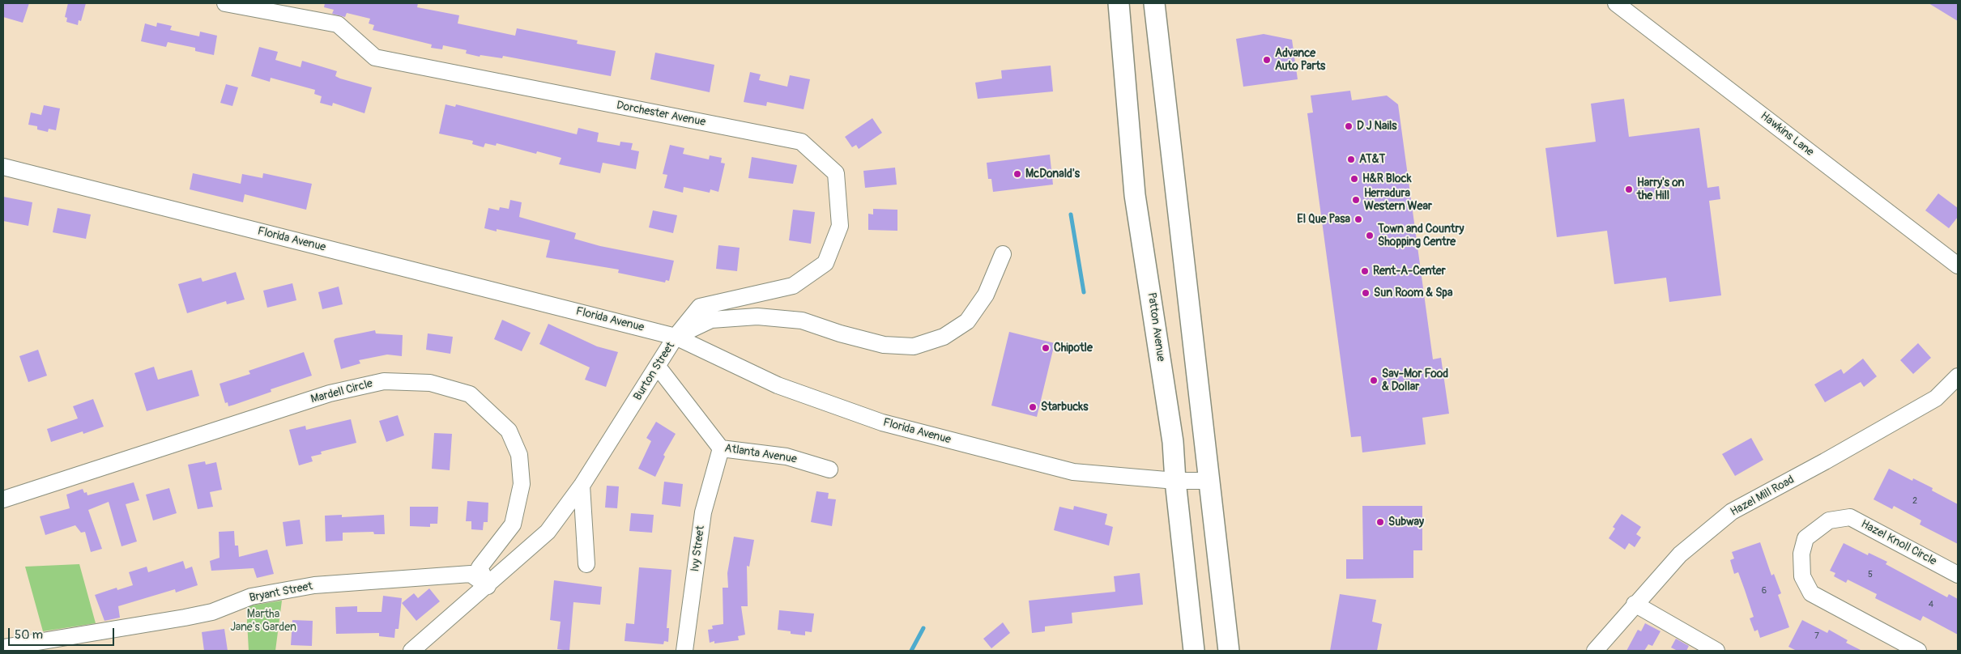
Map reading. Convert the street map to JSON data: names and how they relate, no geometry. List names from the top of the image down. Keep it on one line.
{"streets":{"main road":["Patton Avenue"],"street":["Dorchester Avenue","Hawkins Lane","Florida Avenue","Burton Street","Mardell Circle","Atlanta Avenue","Hazel Mill Road","Hazel Knoll Circle","Ivy Street","Bryant Street"]},"crossings":[["Dorchester Avenue","Florida Avenue"],["Dorchester Avenue","Burton Street"],["Florida Avenue","Patton Avenue"],["Florida Avenue","Burton Street"],["Burton Street","Mardell Circle"],["Burton Street","Atlanta Avenue"],["Burton Street","Bryant Street"],["Mardell Circle","Bryant Street"],["Atlanta Avenue","Ivy Street"]],"parks":["Martha Jane's Garden"],"places":["Advance Auto Parts","D J Nails","AT&T","McDonald's","H&R Block","Harry's on the Hill","Herradura Western Wear","El Que Pasa","Town and Country Shopping Centre","Rent-A-Center","Sun Room & Spa","Chipotle","Sav-Mor Food & Dollar","Starbucks","Subway"],"house_numbers":["2","5","6","4","7"],"scale_bar":"50 m"}
